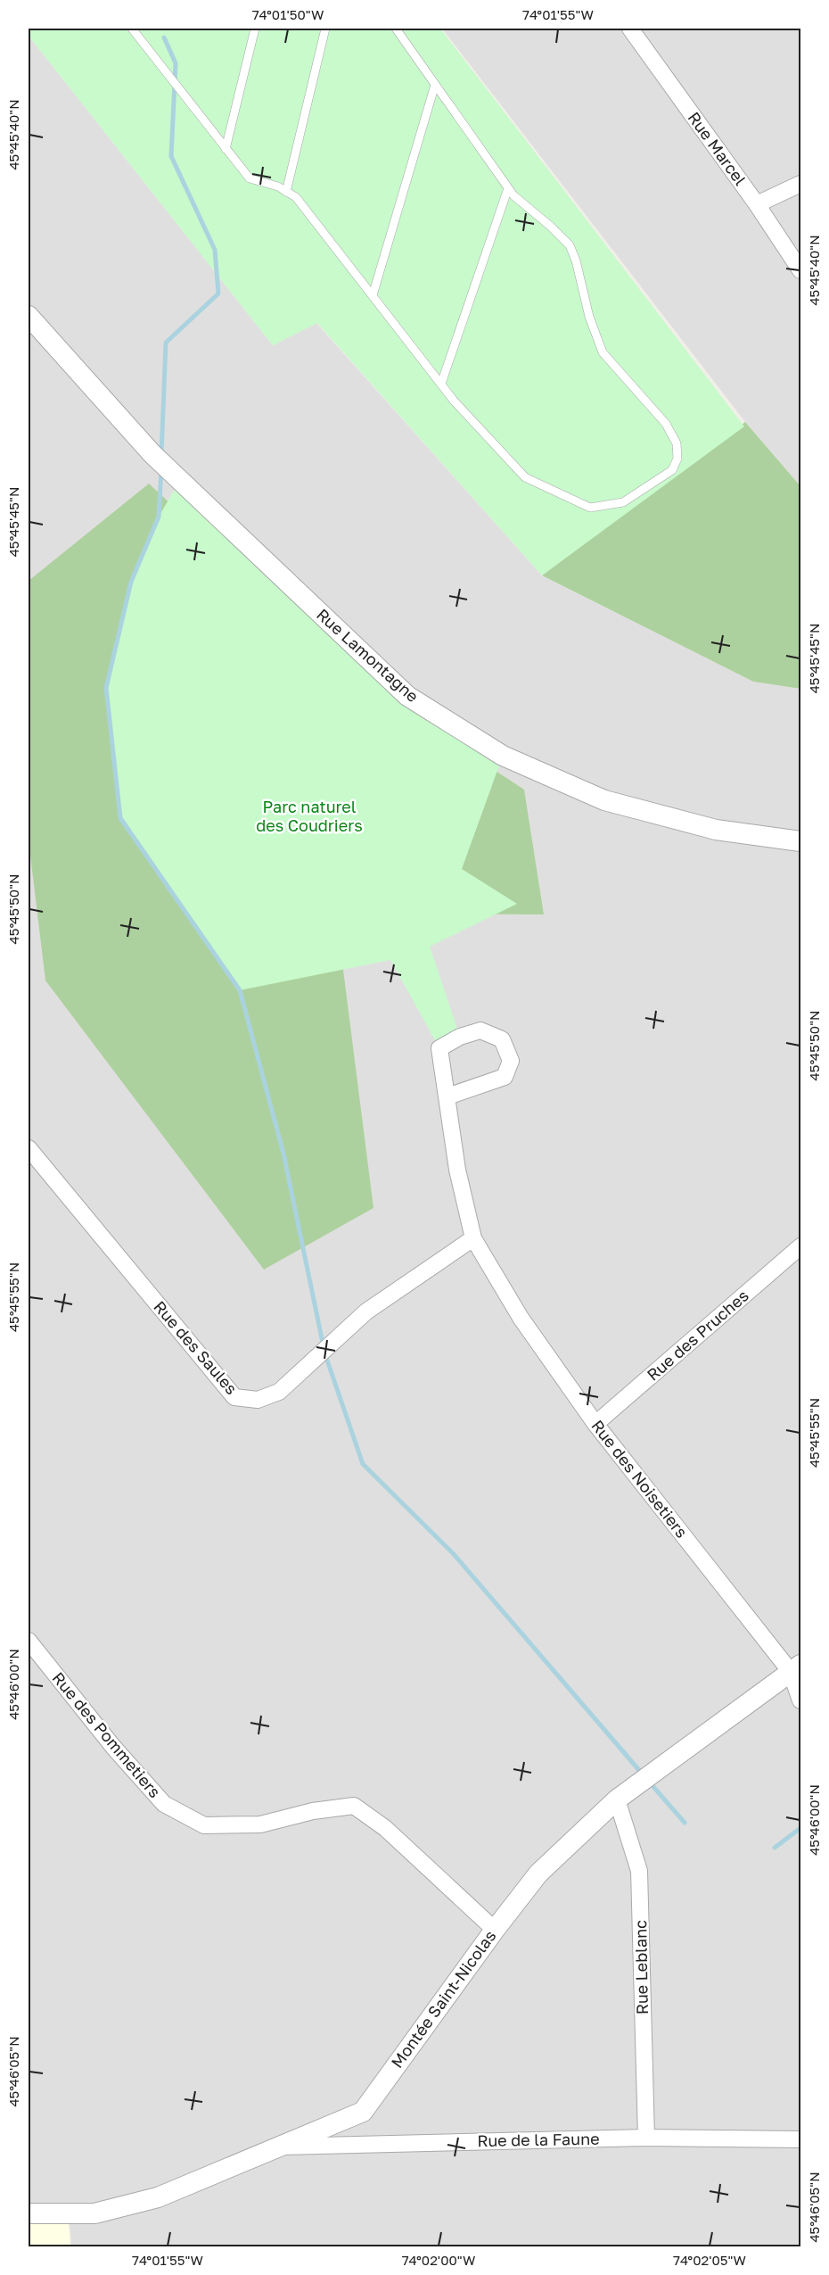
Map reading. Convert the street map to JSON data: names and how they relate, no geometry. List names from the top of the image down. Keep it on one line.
{"streets":{"street":["Rue Marcel","Rue Lamontagne","Rue des Pruches","Rue des Saules","Rue des Noisetiers","Rue des Pommetiers","Rue Leblanc","Montée Saint-Nicolas","Rue de la Faune"]},"crossings":[["Rue des Pruches","Rue des Noisetiers"],["Rue des Saules","Rue des Noisetiers"],["Rue des Noisetiers","Montée Saint-Nicolas"],["Rue des Pommetiers","Montée Saint-Nicolas"],["Rue Leblanc","Montée Saint-Nicolas"],["Rue Leblanc","Rue de la Faune"],["Montée Saint-Nicolas","Rue de la Faune"]],"parks":["Parc naturel des Coudriers"],"coordinates":["74°01'50\"W","74°01'55\"W","45°45'40\"N","45°45'45\"N","45°45'50\"N","45°45'55\"N","45°46'00\"N","45°46'05\"N","74°02'00\"W","74°02'05\"W"]}
